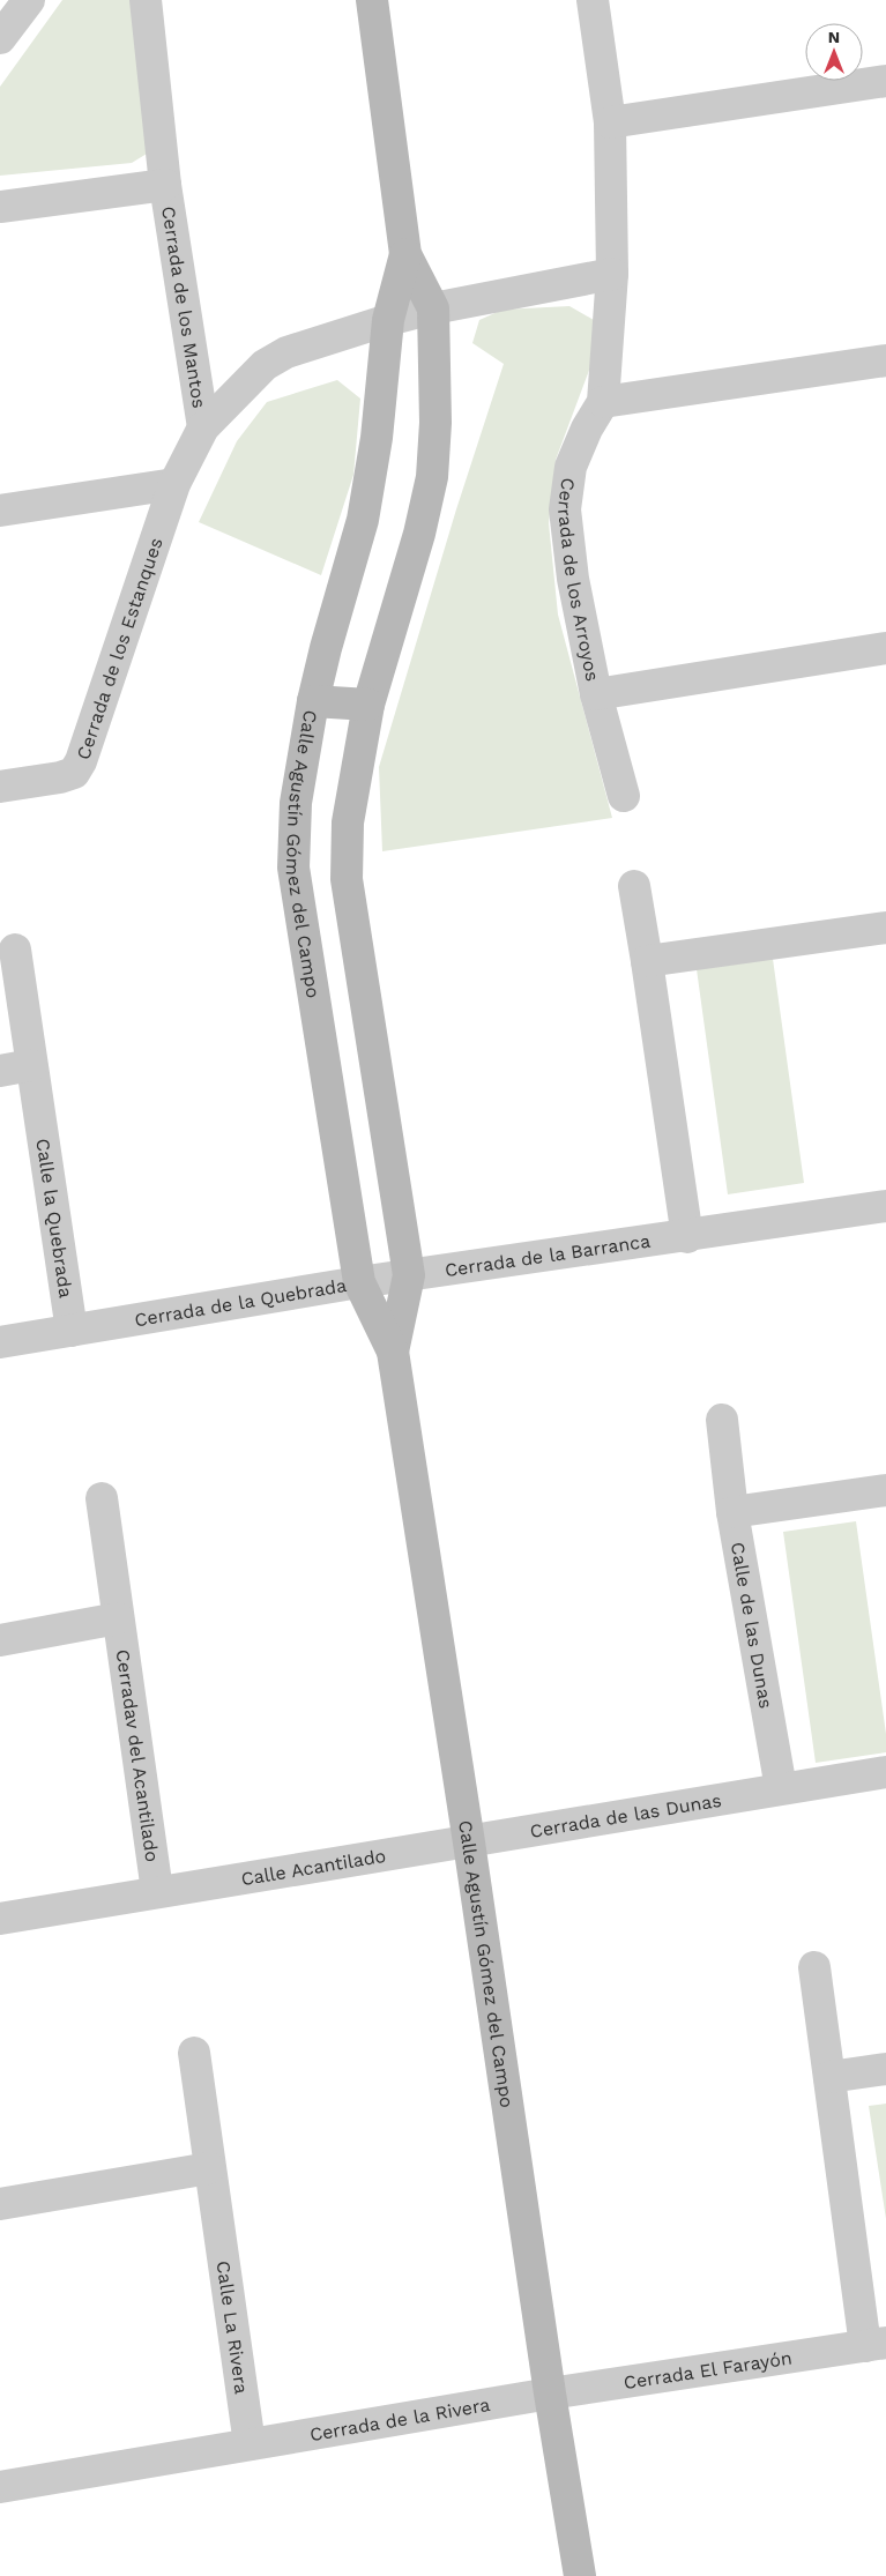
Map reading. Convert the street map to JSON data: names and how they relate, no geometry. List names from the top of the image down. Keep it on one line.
{"streets":{"street":["Cerrada de los Mantos","Cerrada de los Arroyos","Cerrada de los Estanques","Calle Agustín Gómez del Campo","Calle la Quebrada","Cerrada de la Barranca","Cerrada de la Quebrada","Calle de las Dunas","Cerradav del Acantilado","Cerrada de las Dunas","Calle Acantilado","Calle La Rivera","Cerrada El Farayón","Cerrada de la Rivera"]},"crossings":[["Cerrada de los Mantos","Cerrada de los Estanques"],["Cerrada de los Arroyos","Cerrada de los Estanques"],["Cerrada de los Estanques","Calle Agustín Gómez del Campo"],["Calle Agustín Gómez del Campo","Cerrada de la Barranca"],["Calle Agustín Gómez del Campo","Cerrada de la Quebrada"],["Calle Agustín Gómez del Campo","Cerrada de las Dunas"],["Calle Agustín Gómez del Campo","Calle Acantilado"],["Calle Agustín Gómez del Campo","Cerrada El Farayón"],["Calle Agustín Gómez del Campo","Cerrada de la Rivera"],["Calle la Quebrada","Cerrada de la Quebrada"],["Cerrada de la Barranca","Cerrada de la Quebrada"],["Calle de las Dunas","Cerrada de las Dunas"],["Cerradav del Acantilado","Calle Acantilado"],["Cerrada de las Dunas","Calle Acantilado"],["Calle La Rivera","Cerrada de la Rivera"],["Cerrada El Farayón","Cerrada de la Rivera"]],"north":"top"}
